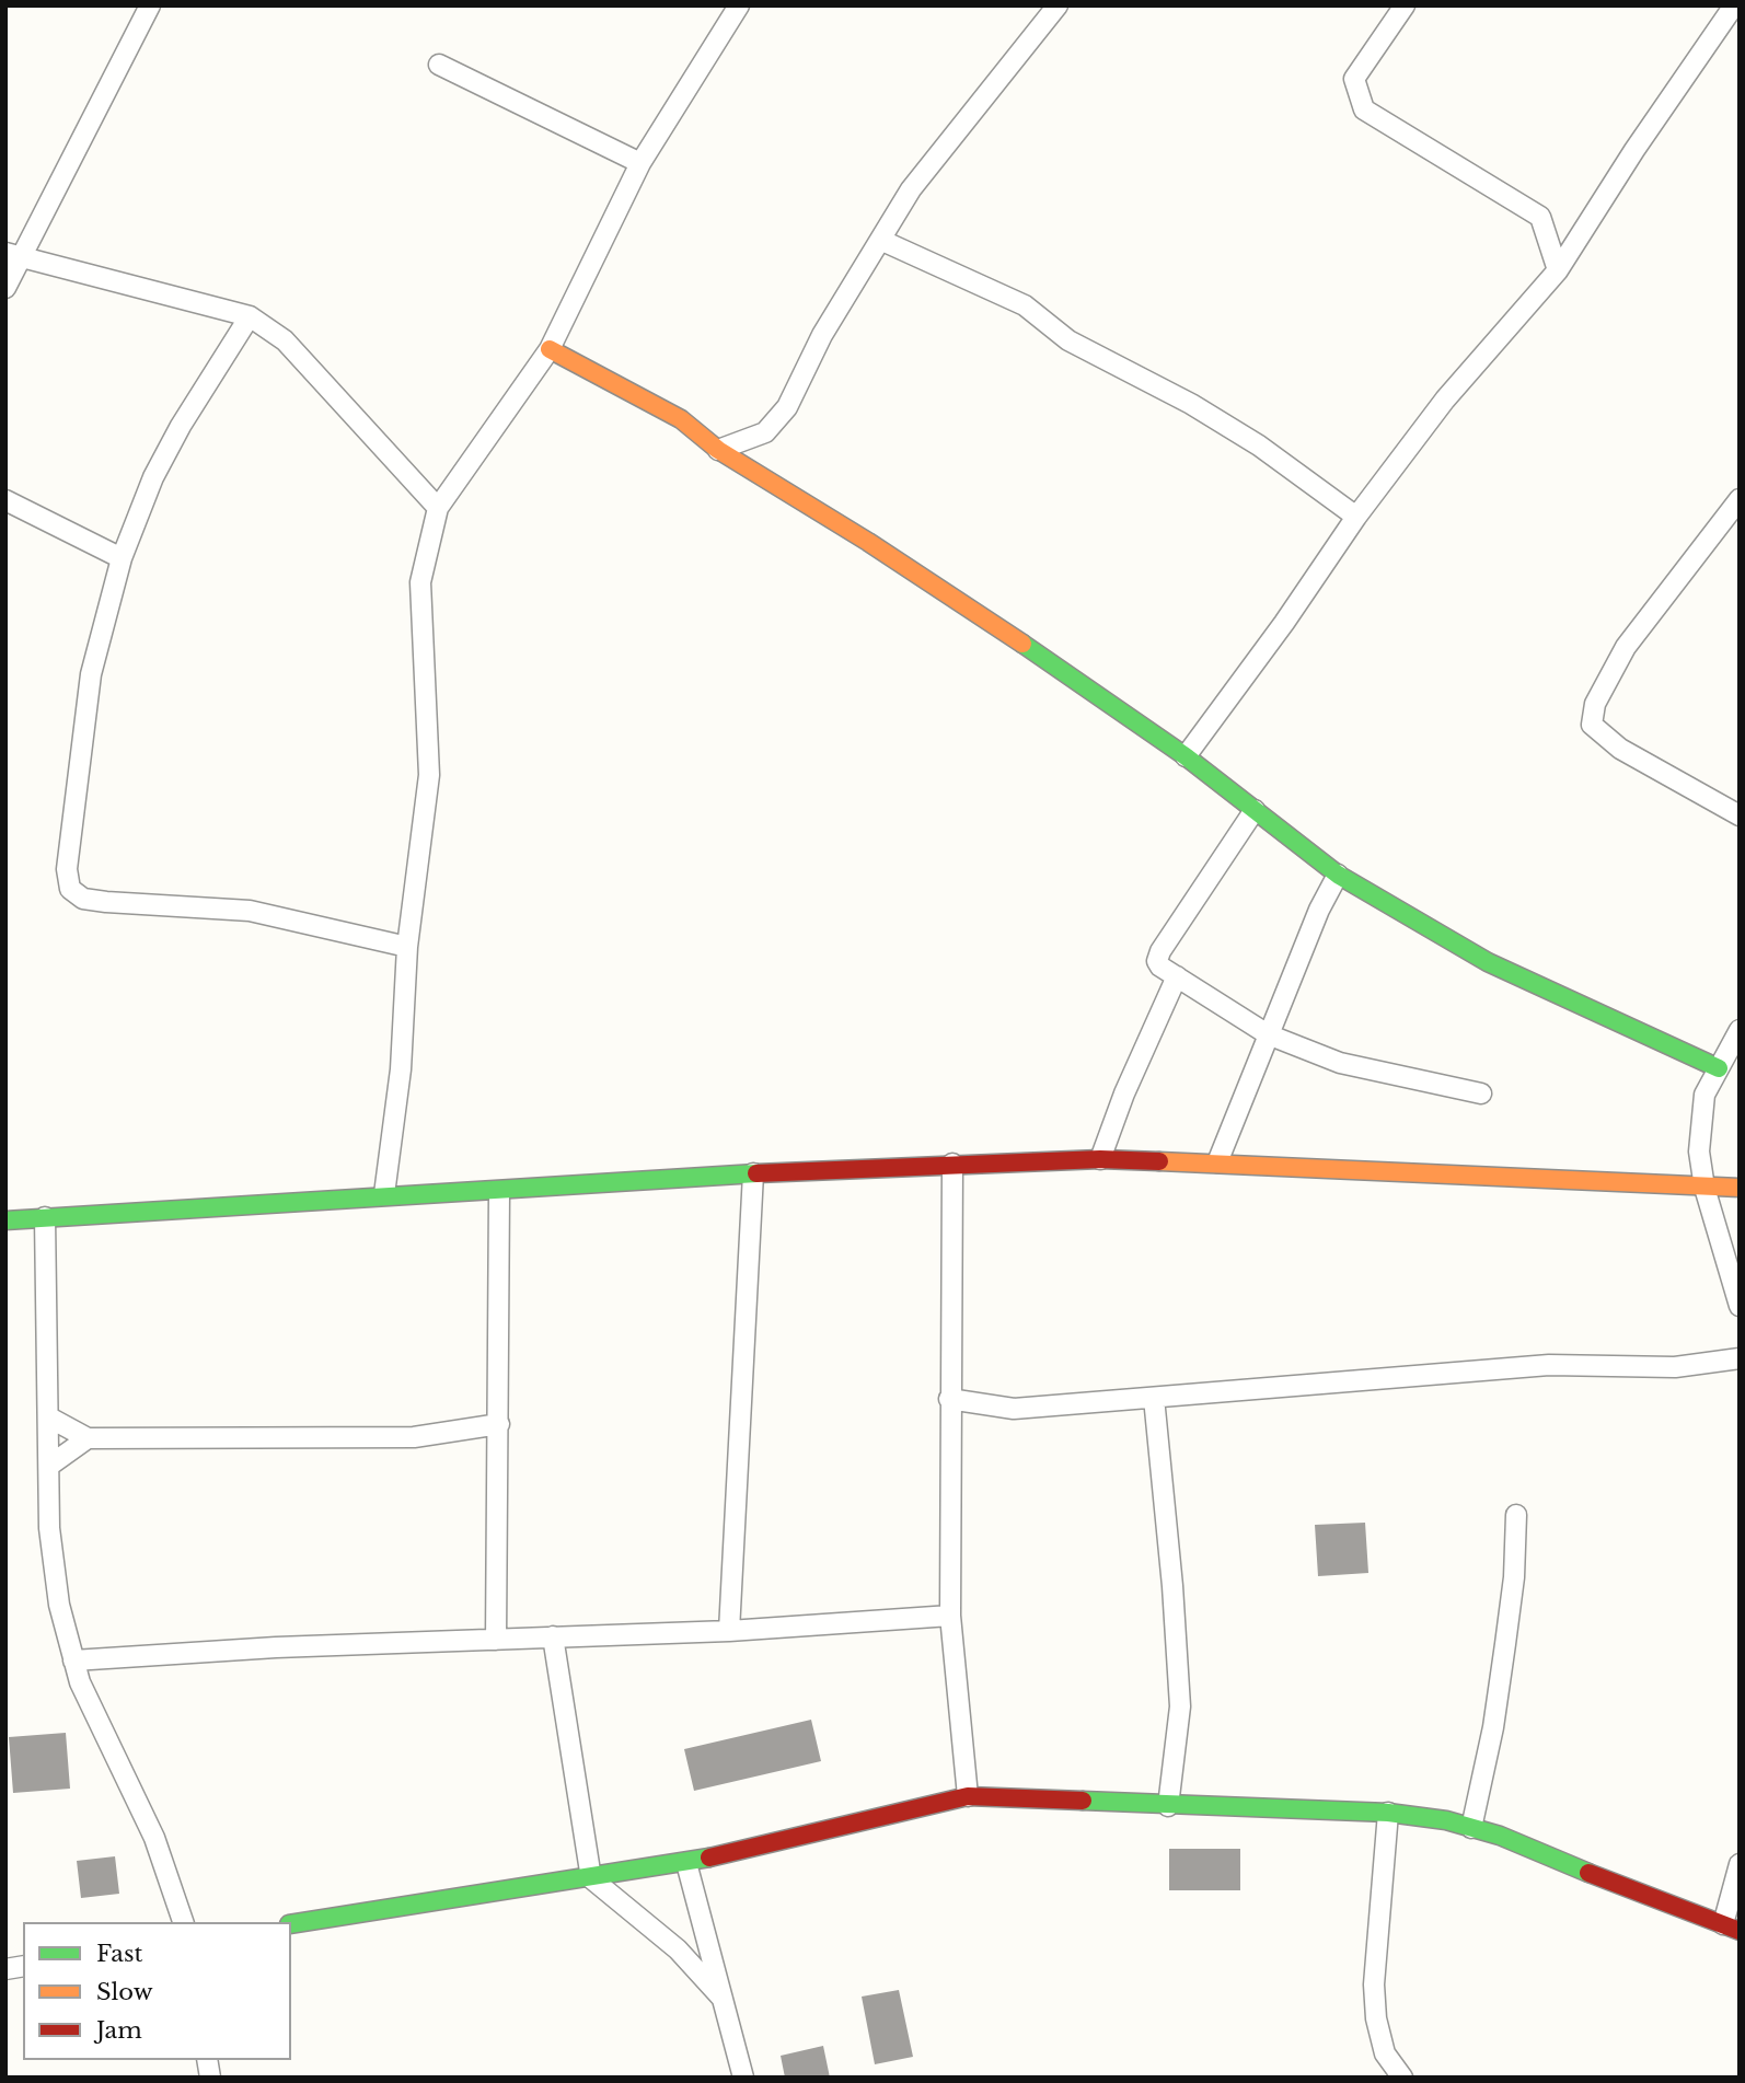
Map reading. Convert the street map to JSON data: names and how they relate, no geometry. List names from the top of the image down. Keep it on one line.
{"legend":["Fast","Slow","Jam"]}
